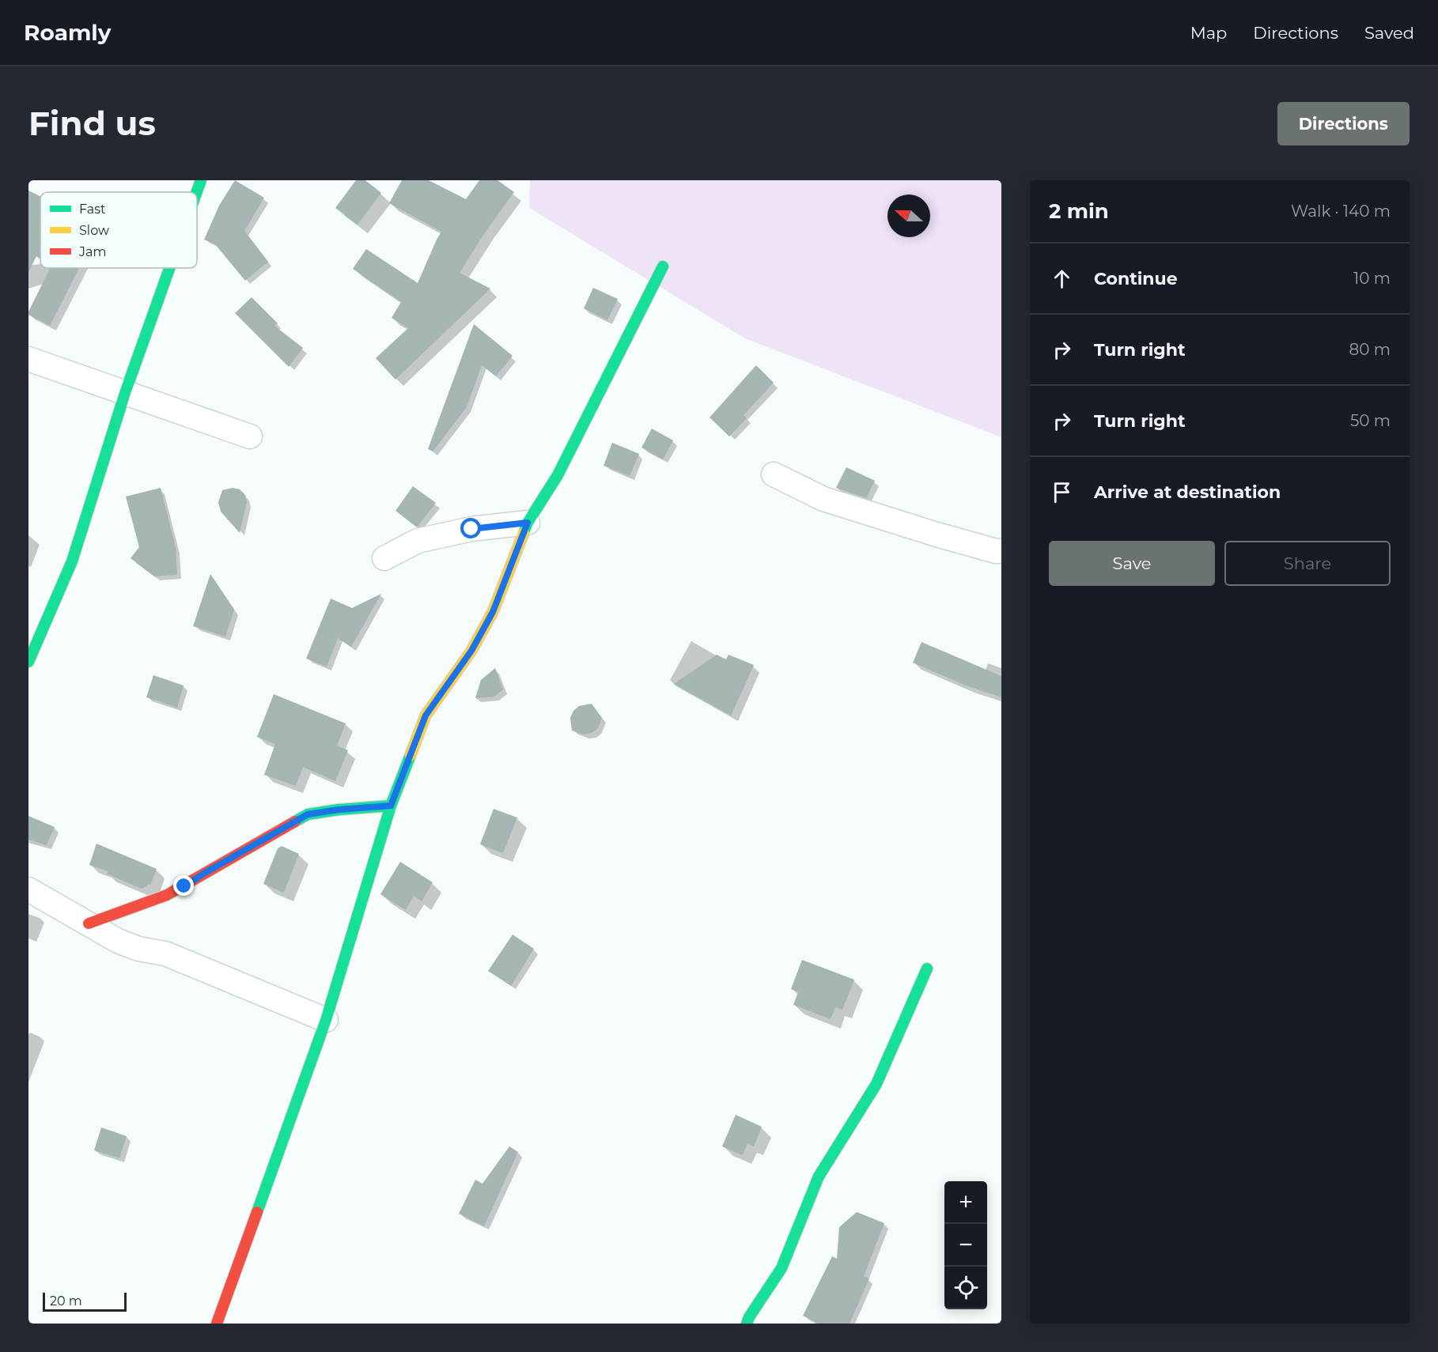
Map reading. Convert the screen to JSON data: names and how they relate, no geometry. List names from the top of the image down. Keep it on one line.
{"legend":["Fast","Slow","Jam"],"scale_bar":"20 m","north":"left","page":{"header":"Roamly","nav":["Map","Directions","Saved"],"buttons":["Directions",["Save","Share"]],"title":"Find us","heading":["2 min","Walk · 140 m"],"list":[["Continue","10 m"],["Turn right","80 m"],["Turn right","50 m"],"Arrive at destination"],"map_buttons":["+","−"],"scale":"20 m"}}
